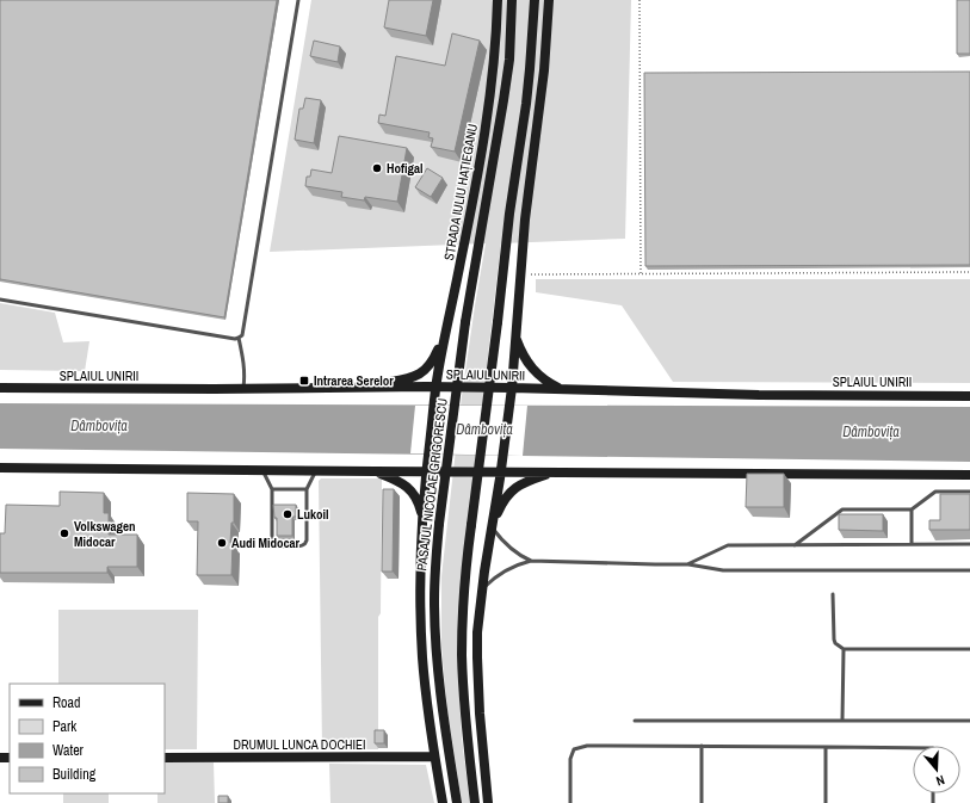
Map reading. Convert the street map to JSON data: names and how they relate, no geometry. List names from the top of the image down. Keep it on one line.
{"streets":{"main road":["STRADA IULIU HAȚIEGANU","SPLAIUL UNIRII","PASAJUL NICOLAE GRIGORESCU","DRUMUL LUNCA DOCHIEI"]},"crossings":[["STRADA IULIU HAȚIEGANU","SPLAIUL UNIRII"],["STRADA IULIU HAȚIEGANU","DRUMUL LUNCA DOCHIEI"]],"water":["Dâmbovița"],"places":{"other":["Hofigal","Lukoil","Volkswagen Midocar","Audi Midocar"],"transit":["Intrarea Serelor"]},"legend":["Road","Park","Water","Building"],"north":"bottom"}
